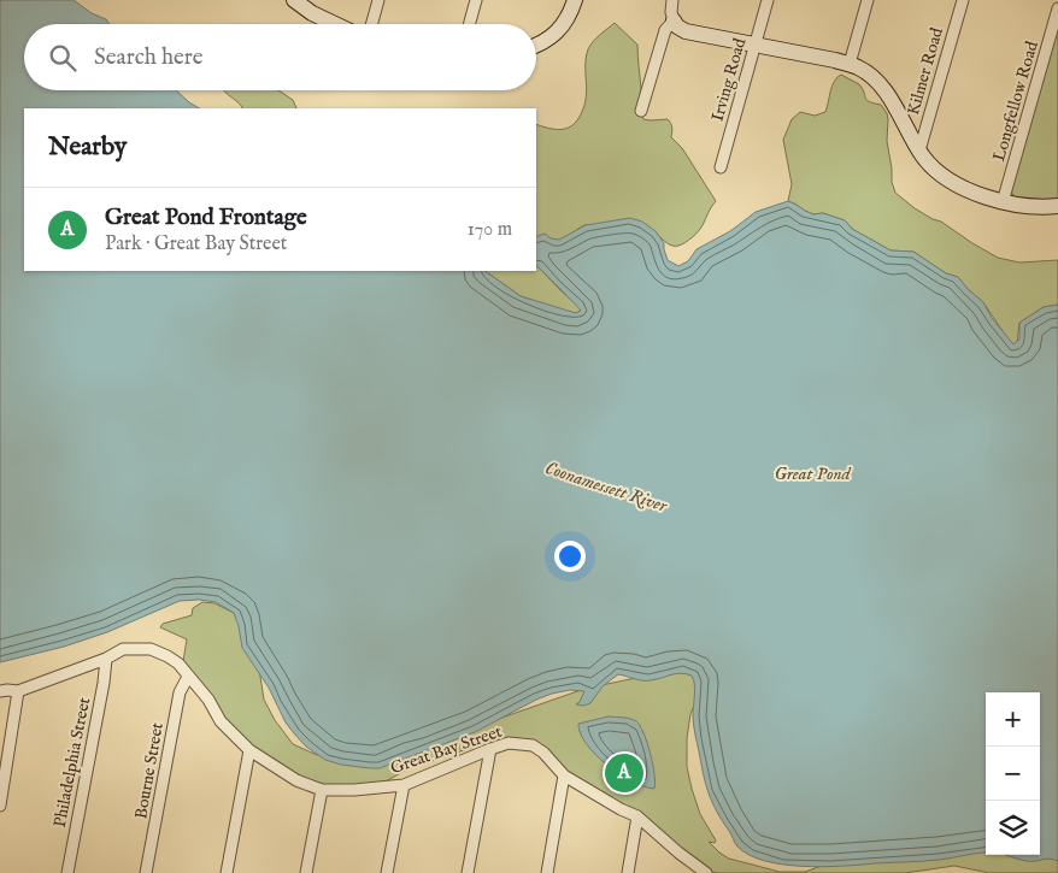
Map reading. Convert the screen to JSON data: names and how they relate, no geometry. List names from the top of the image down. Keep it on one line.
{"streets":{"street":["Kilmer Road","Irving Road","Longfellow Road","Great Bay Street","Philadelphia Street","Bourne Street"]},"crossings":[["Great Bay Street","Philadelphia Street"],["Great Bay Street","Bourne Street"]],"water":["Great Pond","Coonamessett River"],"page":{"search":"Search here","heading":"Nearby","list":[{"mark":"A","name":"Great Pond Frontage","note":"Park · Great Bay Street","value":"170 m"}],"map_buttons":["+","−"],"pins":"A"}}
